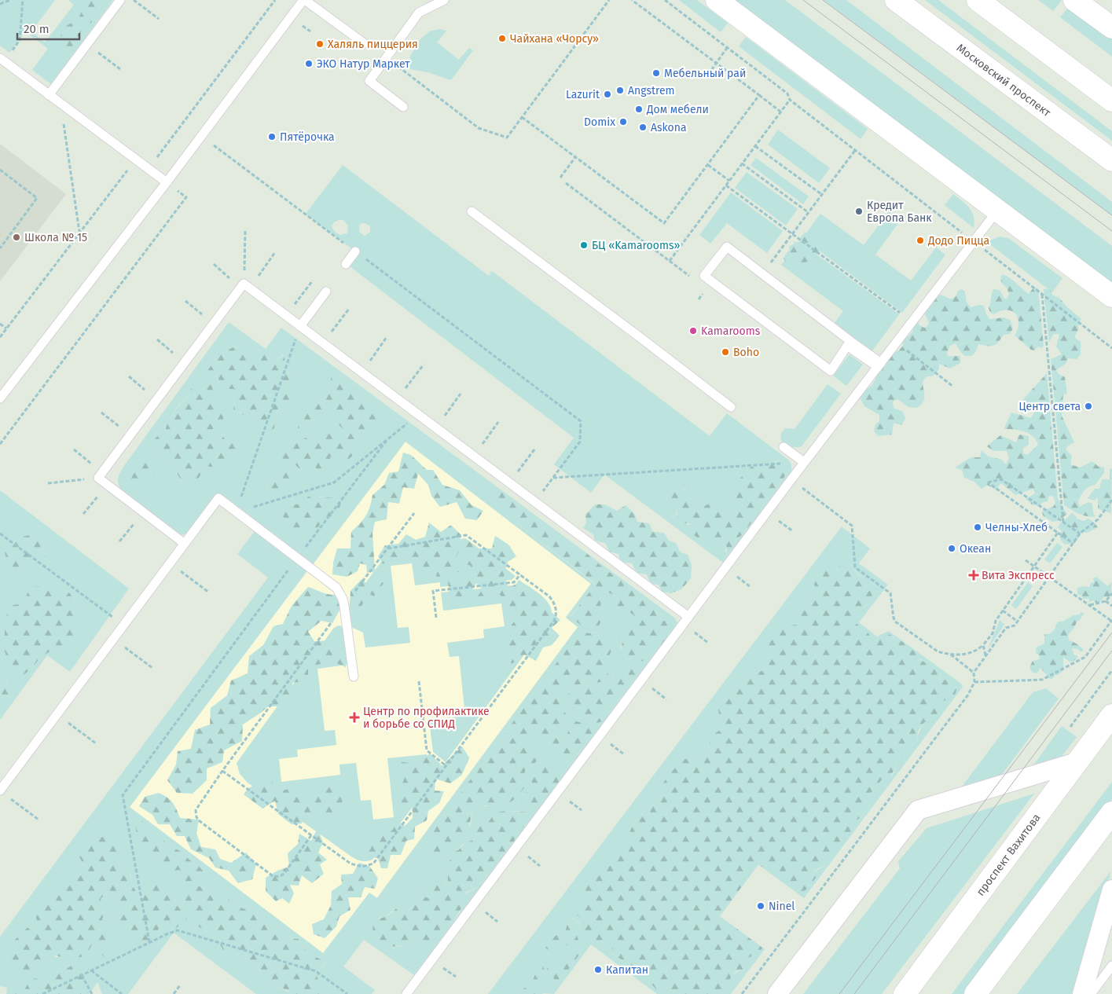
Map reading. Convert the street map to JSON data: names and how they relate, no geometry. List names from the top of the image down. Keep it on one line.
{"streets":{"main road":["Московский проспект","проспект Вахитова"]},"places":{"other":["Чайхана «Чорсу»","Халяль пиццерия","ЭКО Натур Маркет","Мебельный рай","Angstrem","Lazurit","Дом мебели","Domix","Askona","Пятёрочка","Кредит Европа Банк","Школа № 15","Додо Пицца","БЦ «Kamarooms»","Kamarooms","Boho","Центр света","Челны-Хлеб","Океан","Ninel","Капитан"],"health":["Вита Экспресс","Центр по профилактике и борьбе со СПИД"]},"scale_bar":"20 m"}
